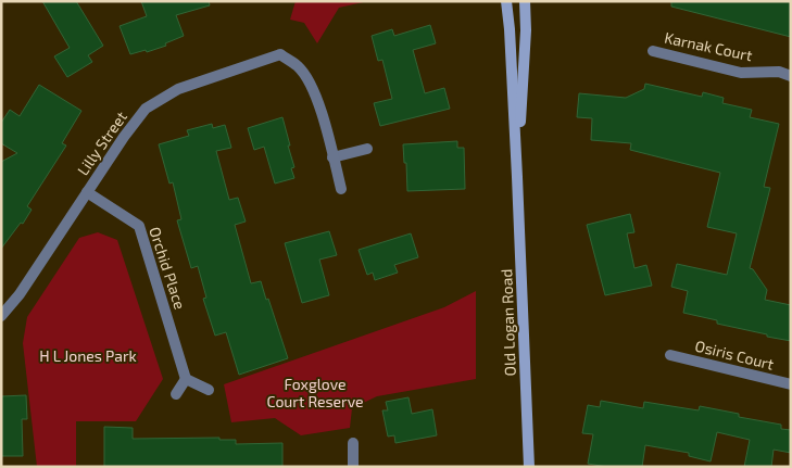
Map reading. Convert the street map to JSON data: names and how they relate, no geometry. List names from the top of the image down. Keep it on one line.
{"streets":{"main road":["Old Logan Road"],"street":["Karnak Court","Lilly Street","Orchid Place","Osiris Court"]},"crossings":[["Lilly Street","Orchid Place"]],"parks":["H L Jones Park","Foxglove Court Reserve"]}
